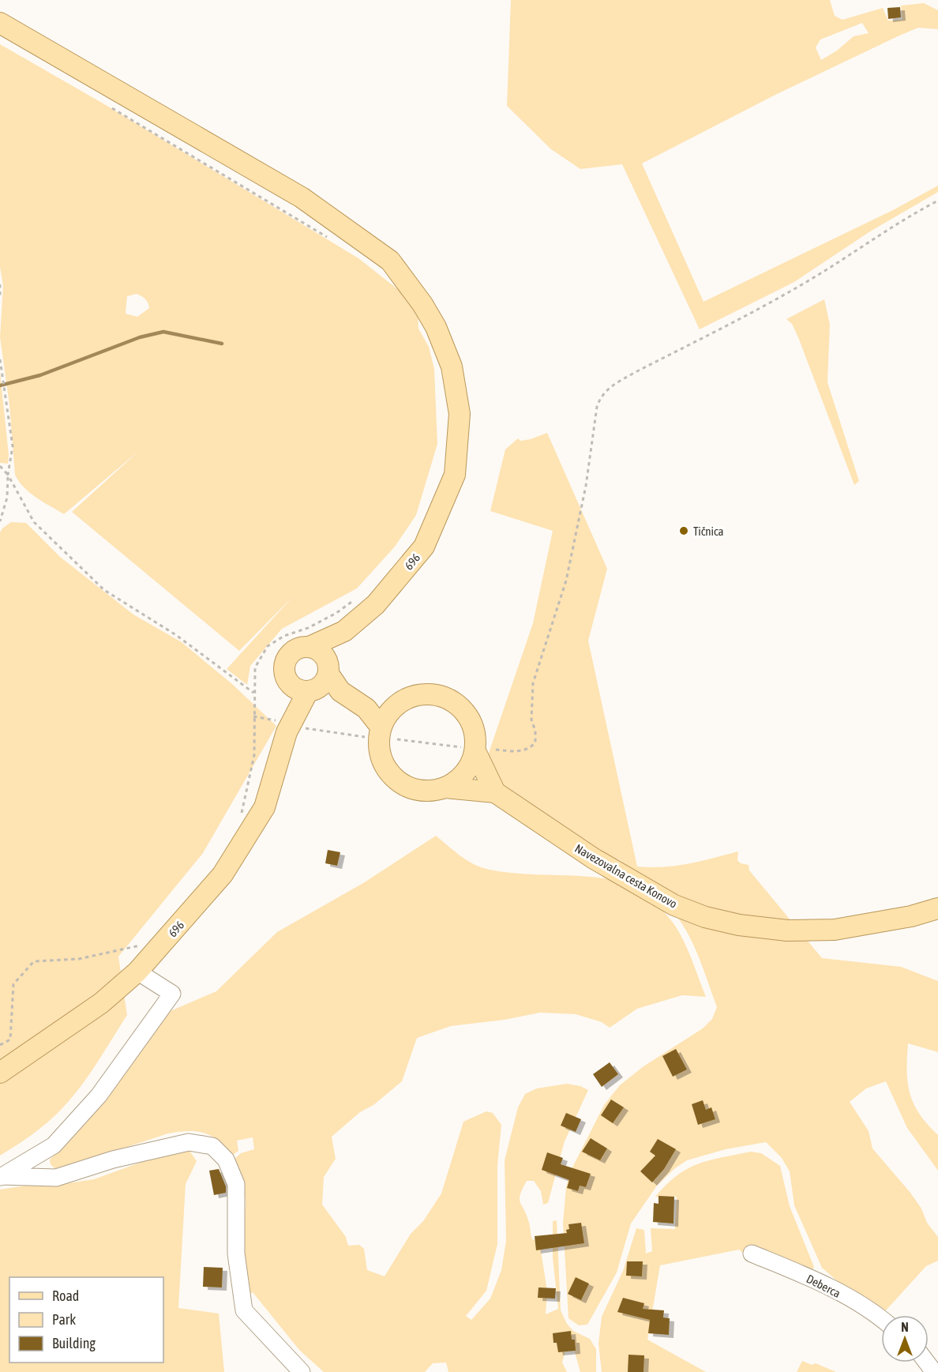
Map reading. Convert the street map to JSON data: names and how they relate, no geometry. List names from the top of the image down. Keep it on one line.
{"streets":{"main road":["696","Navezovalna cesta Konovo"],"street":["Deberca"]},"places":["Tičnica"],"legend":["Road","Park","Building"],"north":"top"}
